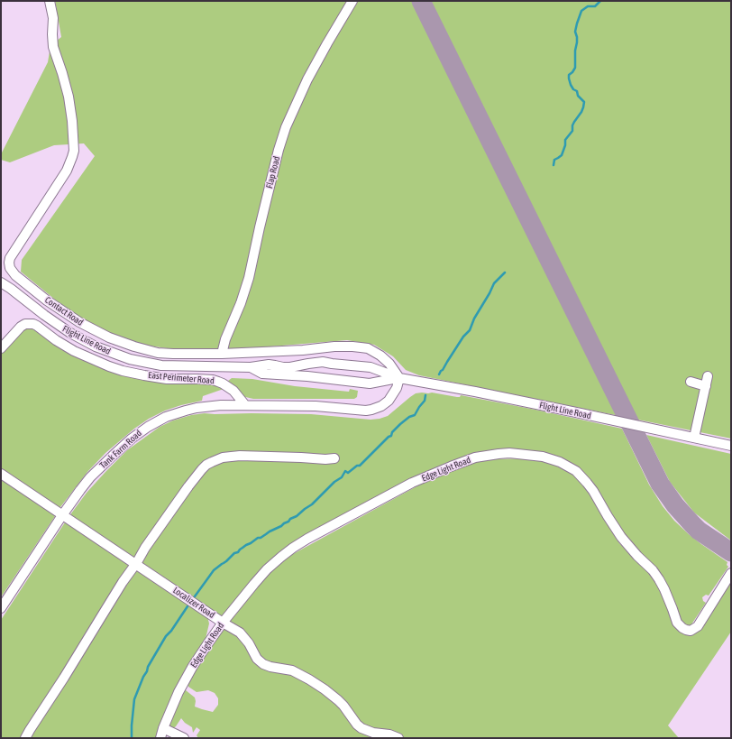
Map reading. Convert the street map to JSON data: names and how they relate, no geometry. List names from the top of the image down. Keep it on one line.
{"streets":{"lane":["Flap Road","Contact Road","Flight Line Road","East Perimeter Road","Tank Farm Road","Edge Light Road","Localizer Road"]},"crossings":[["Flap Road","Contact Road"],["Contact Road","Flight Line Road"],["Contact Road","Tank Farm Road"],["Flight Line Road","Tank Farm Road"],["East Perimeter Road","Tank Farm Road"],["Tank Farm Road","Localizer Road"],["Edge Light Road","Localizer Road"]]}
